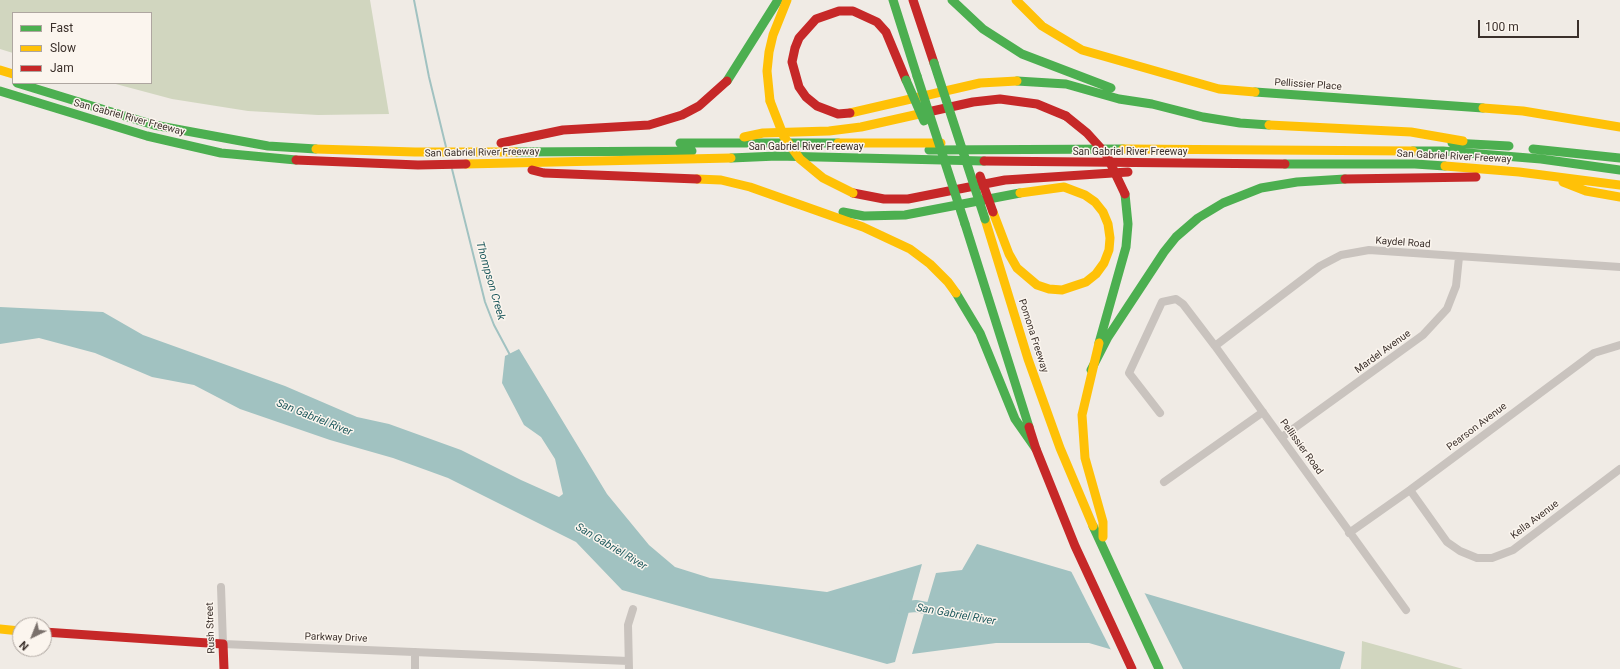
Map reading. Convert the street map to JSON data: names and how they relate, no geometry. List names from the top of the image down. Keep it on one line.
{"streets":{"main road":["Pellissier Place","San Gabriel River Freeway","Pomona Freeway","Rush Street","Parkway Drive"],"street":["Kaydel Road","Mardel Avenue","Pearson Avenue","Pellissier Road","Kella Avenue"]},"crossings":[["Kaydel Road","Mardel Avenue"],["Kaydel Road","Pellissier Road"],["Mardel Avenue","Pellissier Road"],["Pearson Avenue","Pellissier Road"],["Pearson Avenue","Kella Avenue"],["Rush Street","Parkway Drive"]],"water":["Thompson Creek","San Gabriel River"],"legend":["Fast","Slow","Jam"],"scale_bar":"100 m","north":"bottom left"}
